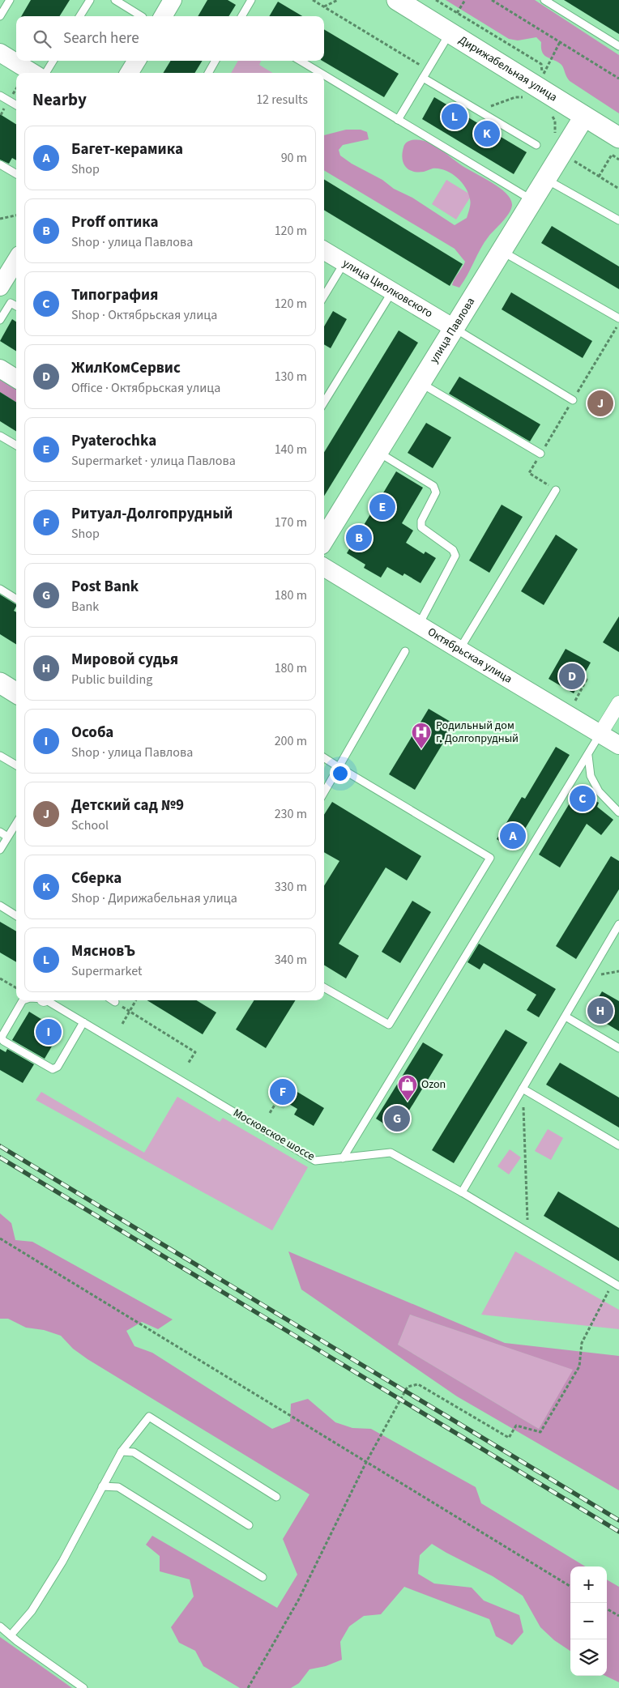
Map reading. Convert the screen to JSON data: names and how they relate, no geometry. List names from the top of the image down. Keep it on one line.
{"streets":{"main road":["Дирижабельная улица","улица Павлова"],"street":["улица Циолковского","Октябрьская улица"],"lane":["Московское шоссе"]},"crossings":[["Дирижабельная улица","улица Павлова"],["улица Циолковского","улица Павлова"]],"places":{"hospital":["Родильный дом г. Долгопрудный"],"shop":["Ozon"]},"page":{"search":"Search here","heading":["Nearby","12 results"],"pins":["L","K","J","E","B","D","C","A","H","I","F","G"],"list":[{"mark":"A","name":"Багет-керамика","note":"Shop","value":"90 m"},{"mark":"B","name":"Proff оптика","note":"Shop · улица Павлова","value":"120 m"},{"mark":"C","name":"Типография","note":"Shop · Октябрьская улица","value":"120 m"},{"mark":"D","name":"ЖилКомСервис","note":"Office · Октябрьская улица","value":"130 m"},{"mark":"E","name":"Pyaterochka","note":"Supermarket · улица Павлова","value":"140 m"},{"mark":"F","name":"Ритуал-Долгопрудный","note":"Shop","value":"170 m"},{"mark":"G","name":"Post Bank","note":"Bank","value":"180 m"},{"mark":"H","name":"Мировой судья","note":"Public building","value":"180 m"},{"mark":"I","name":"Особа","note":"Shop · улица Павлова","value":"200 m"},{"mark":"J","name":"Детский сад №9","note":"School","value":"230 m"},{"mark":"K","name":"Сберка","note":"Shop · Дирижабельная улица","value":"330 m"},{"mark":"L","name":"МясновЪ","note":"Supermarket","value":"340 m"}],"map_buttons":["+","−"]}}
